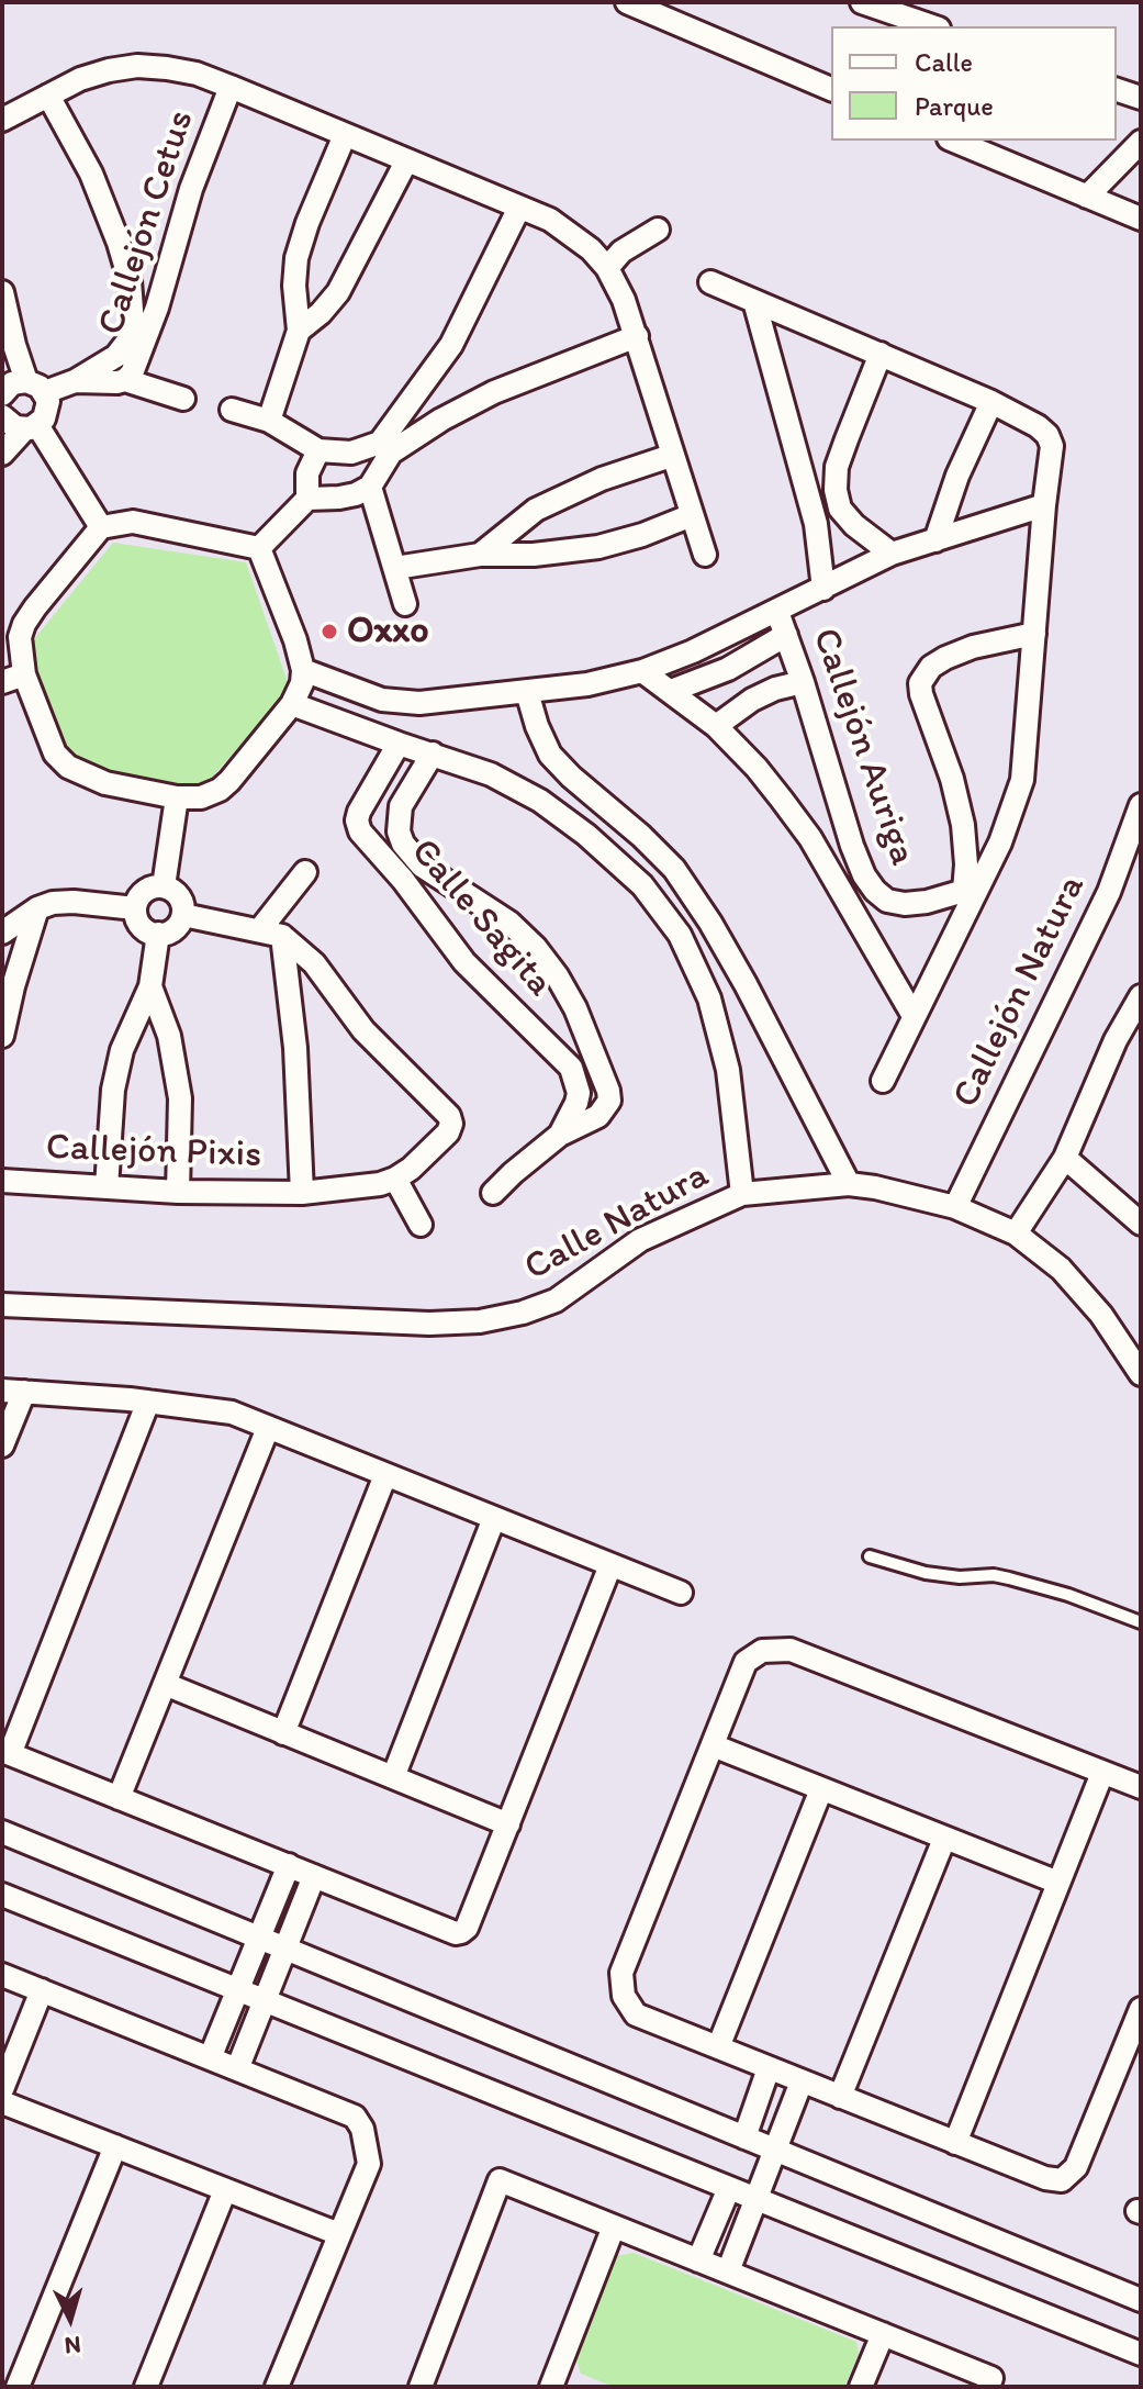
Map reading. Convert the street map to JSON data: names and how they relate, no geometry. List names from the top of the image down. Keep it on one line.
{"streets":{"street":["Callejón Cetus","Callejón Auriga","Calle Sagita","Callejón Natura","Callejón Pixis","Calle Natura"]},"crossings":[["Callejón Natura","Calle Natura"]],"places":["Oxxo"],"legend":["Calle","Parque"],"north":"bottom"}
